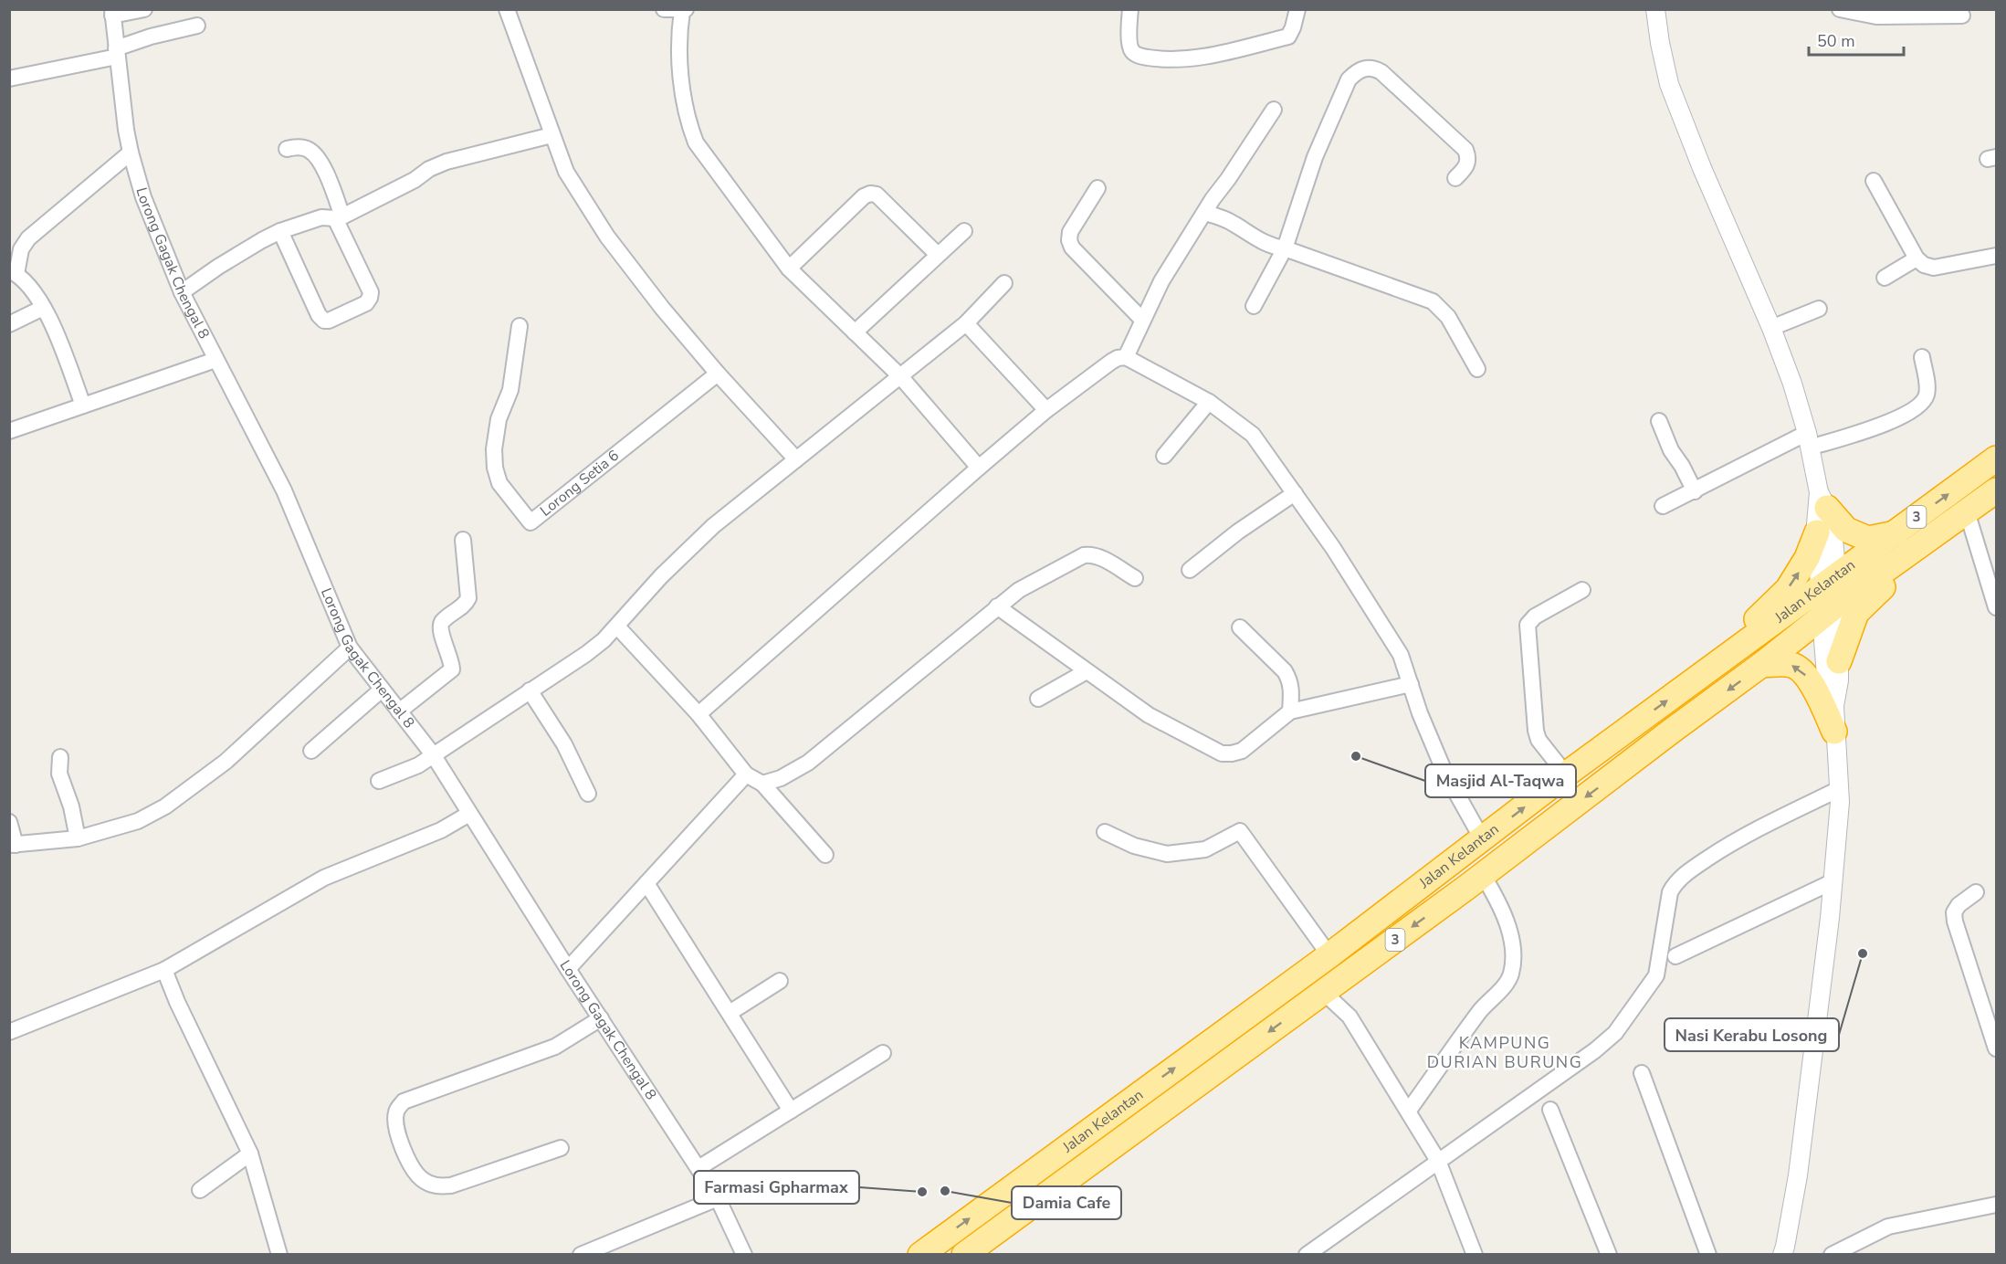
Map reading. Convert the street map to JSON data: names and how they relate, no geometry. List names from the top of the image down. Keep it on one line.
{"streets":{"highway":["3","Jalan Kelantan"],"street":["Lorong Gagak Chengal 8","Lorong Setia 6"]},"districts":["KAMPUNG DURIAN BURUNG"],"places":["Masjid Al-Taqwa","Nasi Kerabu Losong","Damia Cafe","Farmasi Gpharmax"],"scale_bar":"50 m"}
